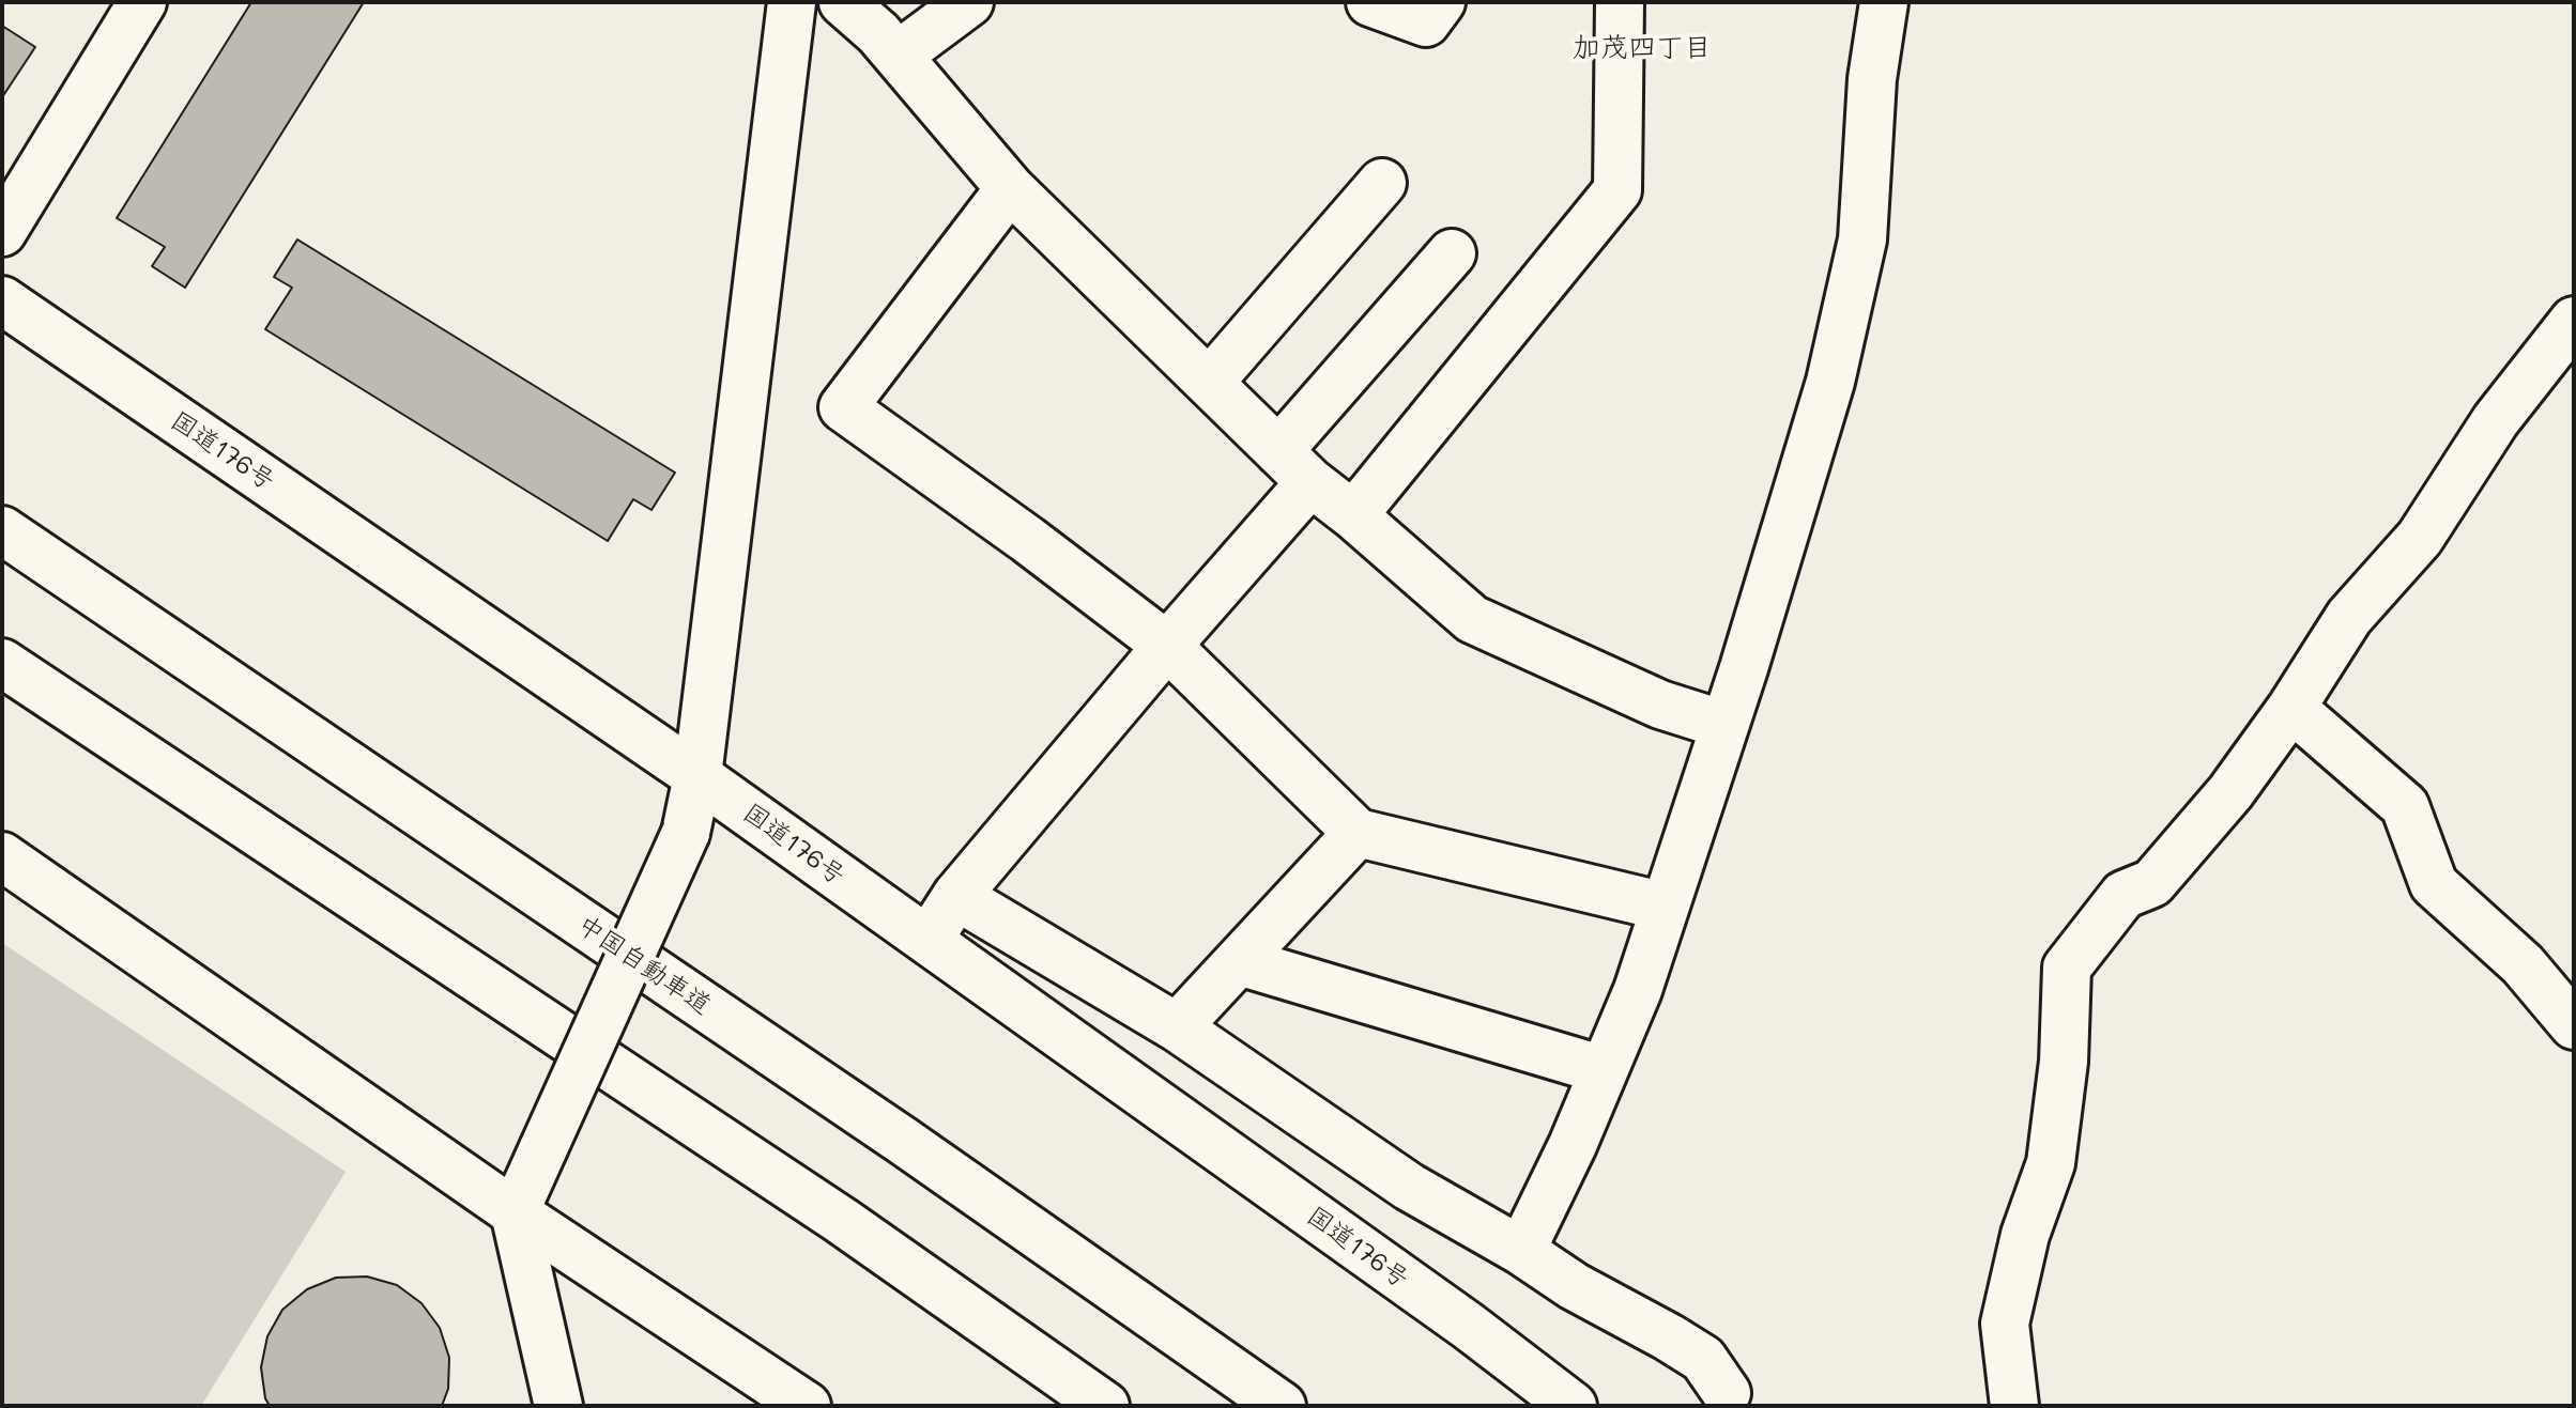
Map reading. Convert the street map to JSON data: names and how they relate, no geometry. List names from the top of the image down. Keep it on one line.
{"streets":{"main road":["国道176号","中国自動車道"]},"districts":["加茂四丁目"]}
